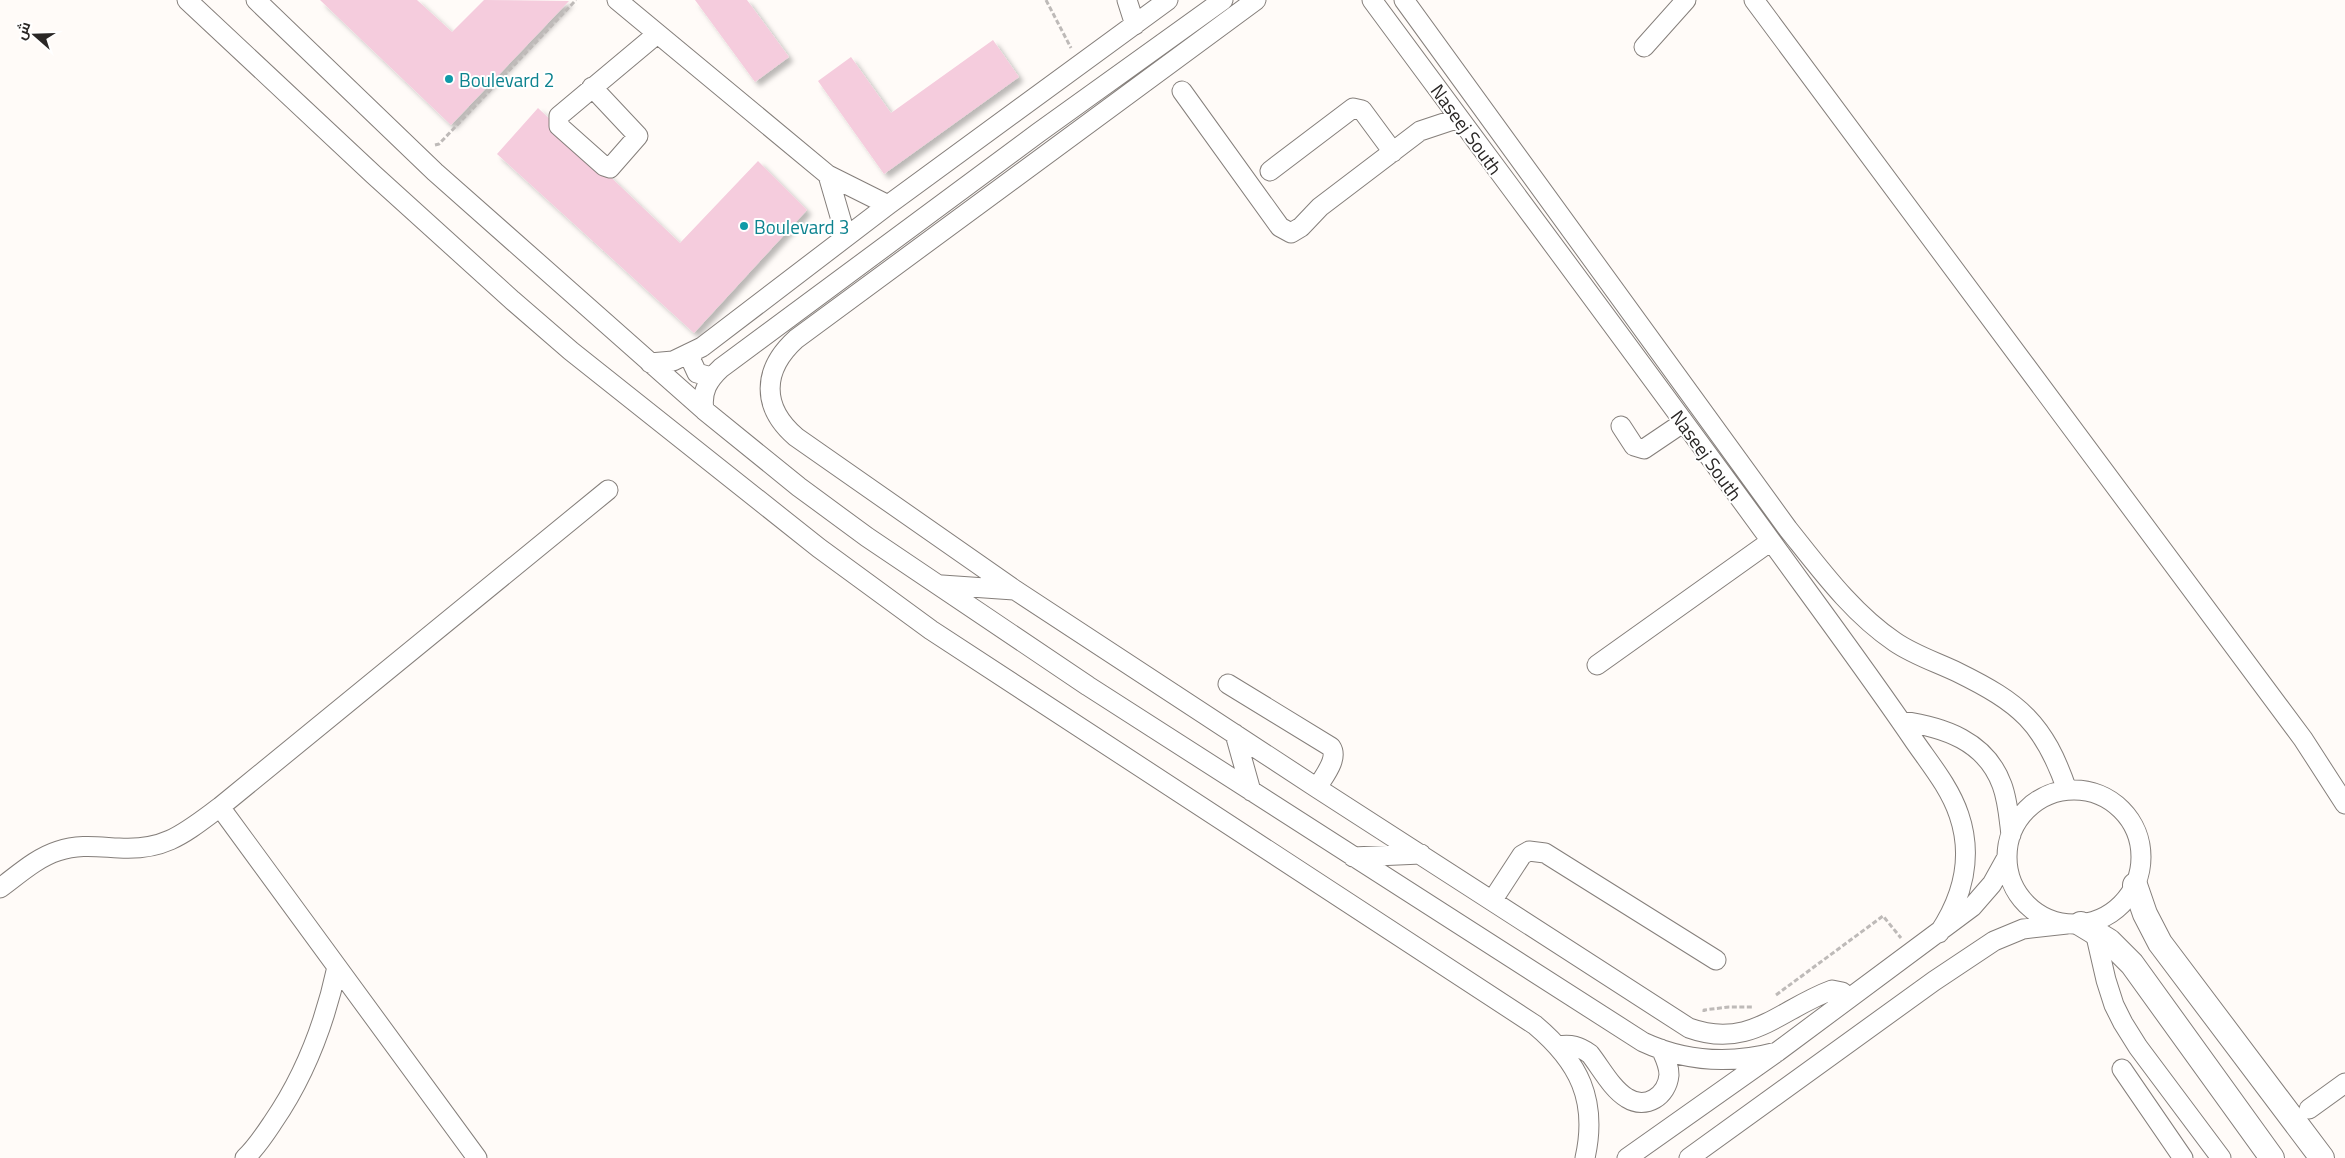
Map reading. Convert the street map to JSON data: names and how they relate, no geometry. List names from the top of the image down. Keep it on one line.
{"streets":{"street":["Naseej South"]},"places":["Boulevard 2","Boulevard 3"],"north":"left"}
